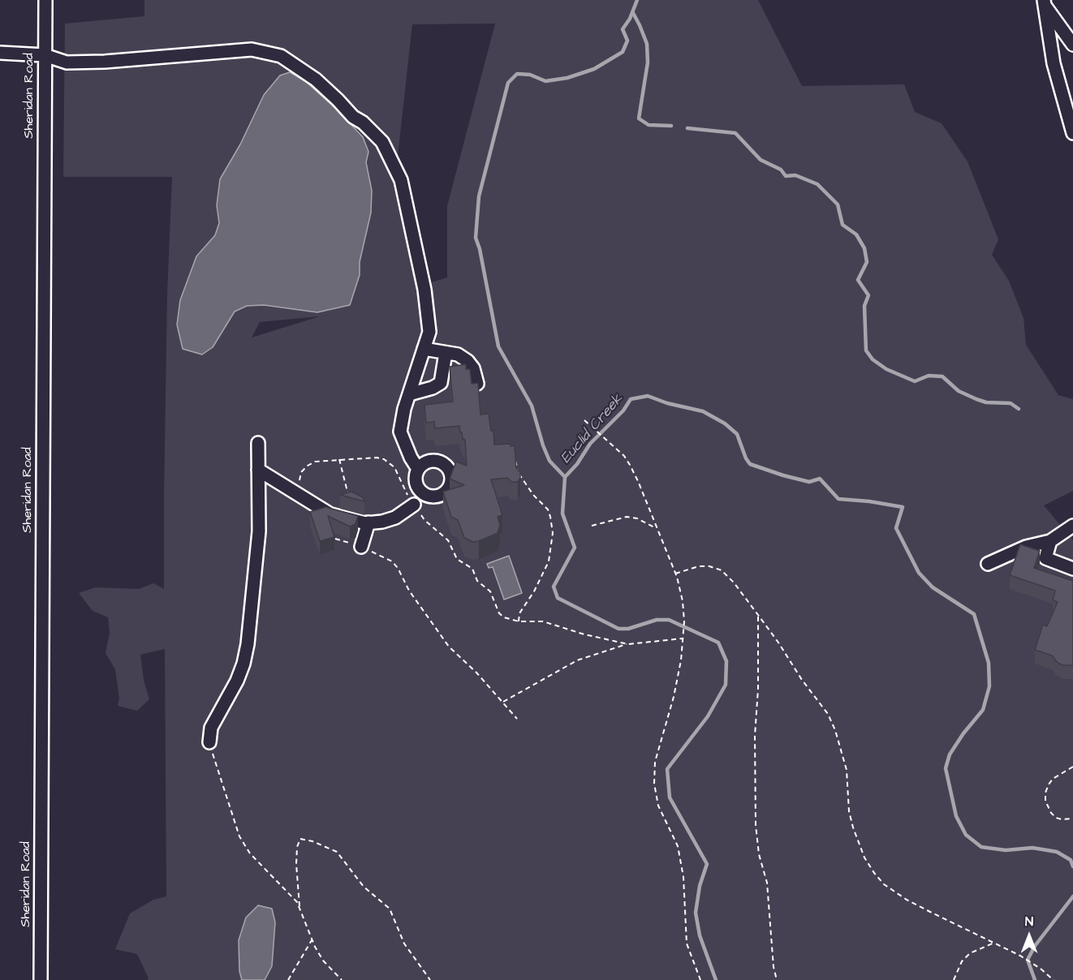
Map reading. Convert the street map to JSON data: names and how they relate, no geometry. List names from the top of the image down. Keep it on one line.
{"streets":{"street":["Sheridan Road"]},"water":["Euclid Creek"],"north":"top"}
